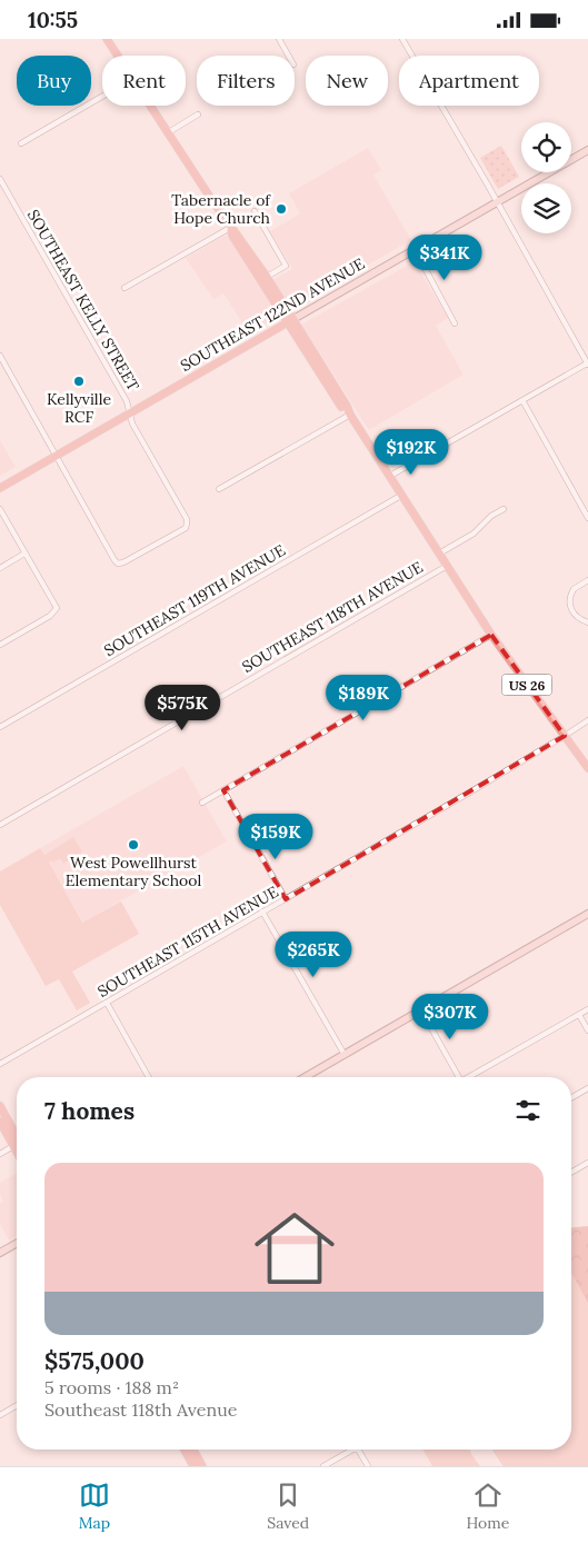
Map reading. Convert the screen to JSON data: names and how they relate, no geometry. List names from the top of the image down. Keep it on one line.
{"streets":{"main road":["SOUTHEAST 122ND AVENUE","US 26"],"street":["SOUTHEAST KELLY STREET","SOUTHEAST 119TH AVENUE","SOUTHEAST 118TH AVENUE","SOUTHEAST 115TH AVENUE"]},"crossings":[["SOUTHEAST KELLY STREET","SOUTHEAST 122ND AVENUE"],["SOUTHEAST 122ND AVENUE","US 26"],["SOUTHEAST 119TH AVENUE","US 26"],["SOUTHEAST 118TH AVENUE","US 26"],["US 26","SOUTHEAST 115TH AVENUE"]],"places":["Tabernacle of Hope Church","Kellyville RCF","West Powellhurst Elementary School"],"page":{"status":"10:55","chip":["Buy","Rent","Filters","New","Apartment"],"price":["$341K","$192K","$189K","$575K","$159K","$265K","$307K"],"heading":"7 homes","list":[{"name":"$575,000","note":"5 rooms · 188 m² · Southeast 118th Avenue"}],"tabs":["Map","Saved","Home"]}}
